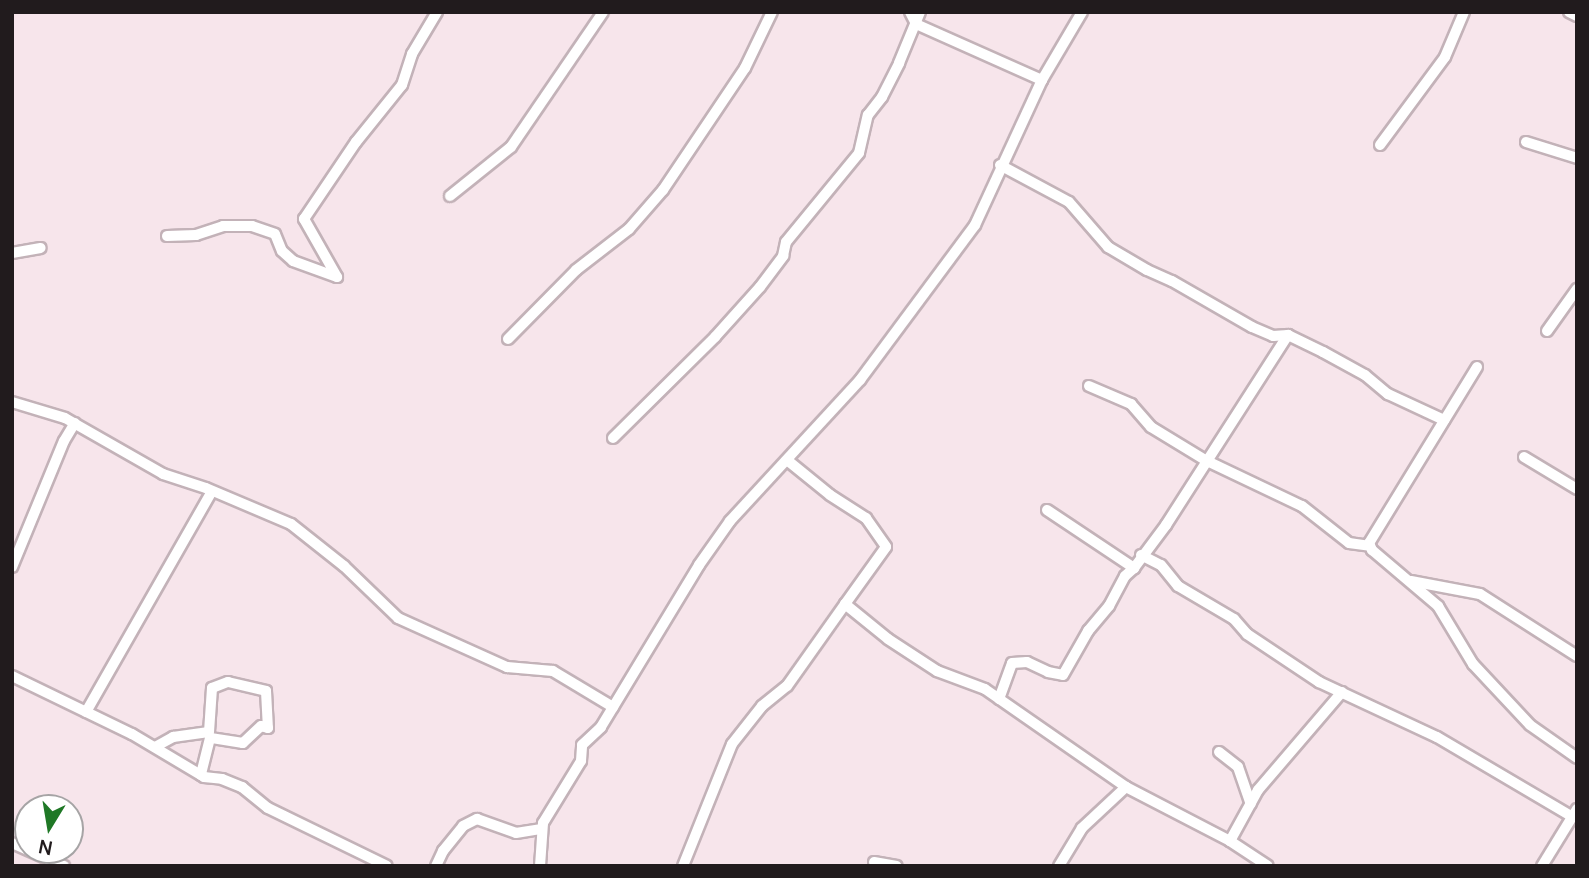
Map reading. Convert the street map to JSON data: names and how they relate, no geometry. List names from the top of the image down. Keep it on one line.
{"north":"bottom"}
